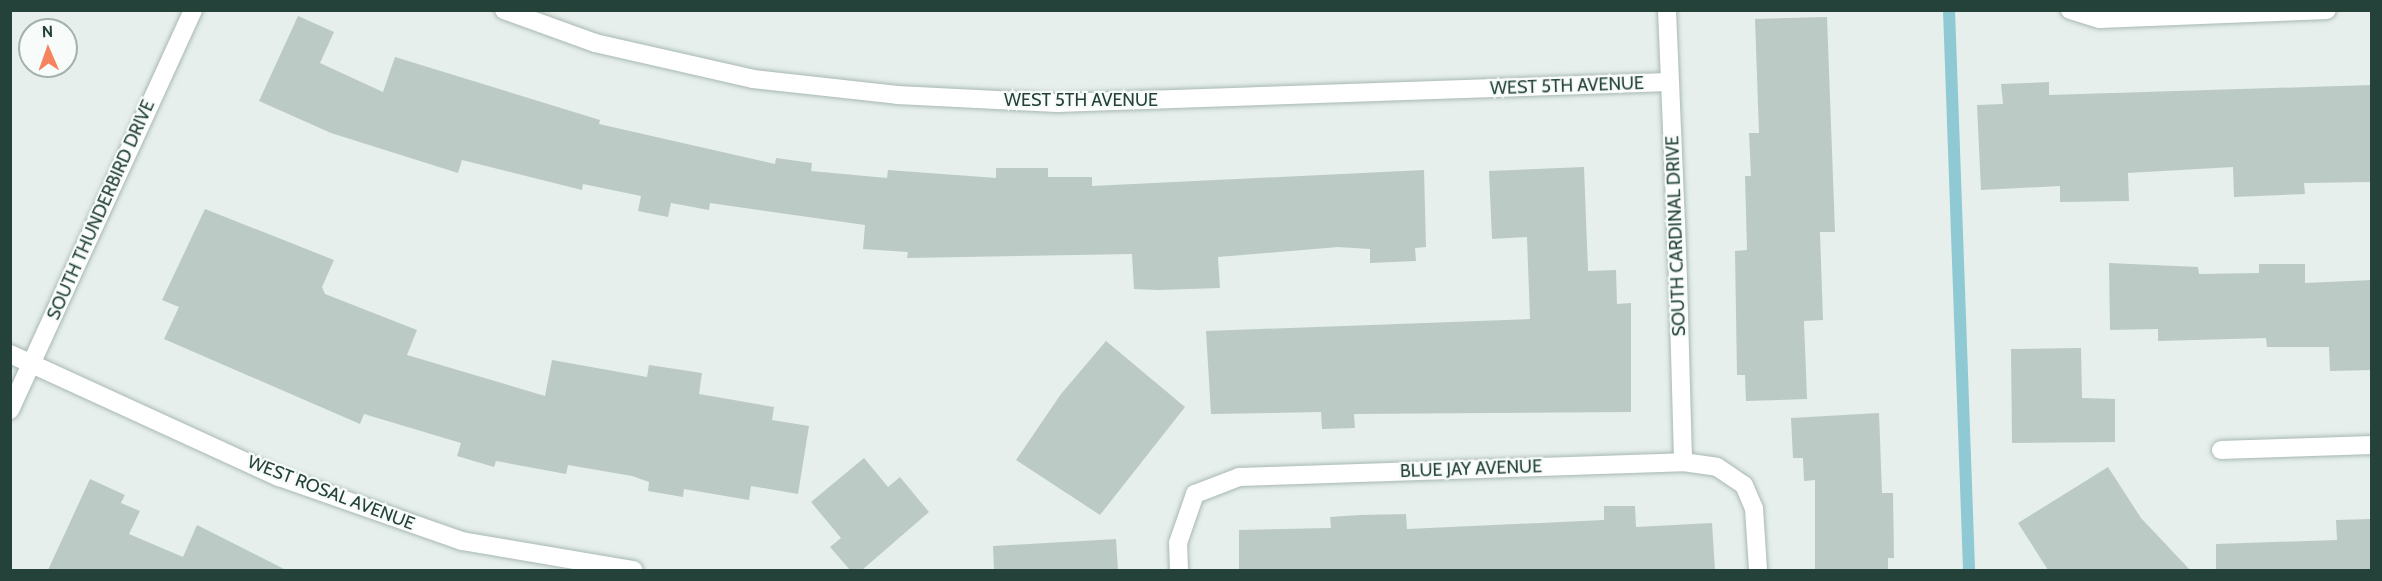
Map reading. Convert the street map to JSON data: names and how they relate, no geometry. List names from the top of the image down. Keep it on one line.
{"streets":{"street":["WEST 5TH AVENUE","SOUTH THUNDERBIRD DRIVE","SOUTH CARDINAL DRIVE","BLUE JAY AVENUE","WEST ROSAL AVENUE"]},"crossings":[["WEST 5TH AVENUE","SOUTH CARDINAL DRIVE"],["SOUTH THUNDERBIRD DRIVE","WEST ROSAL AVENUE"],["SOUTH CARDINAL DRIVE","BLUE JAY AVENUE"]],"north":"top"}
